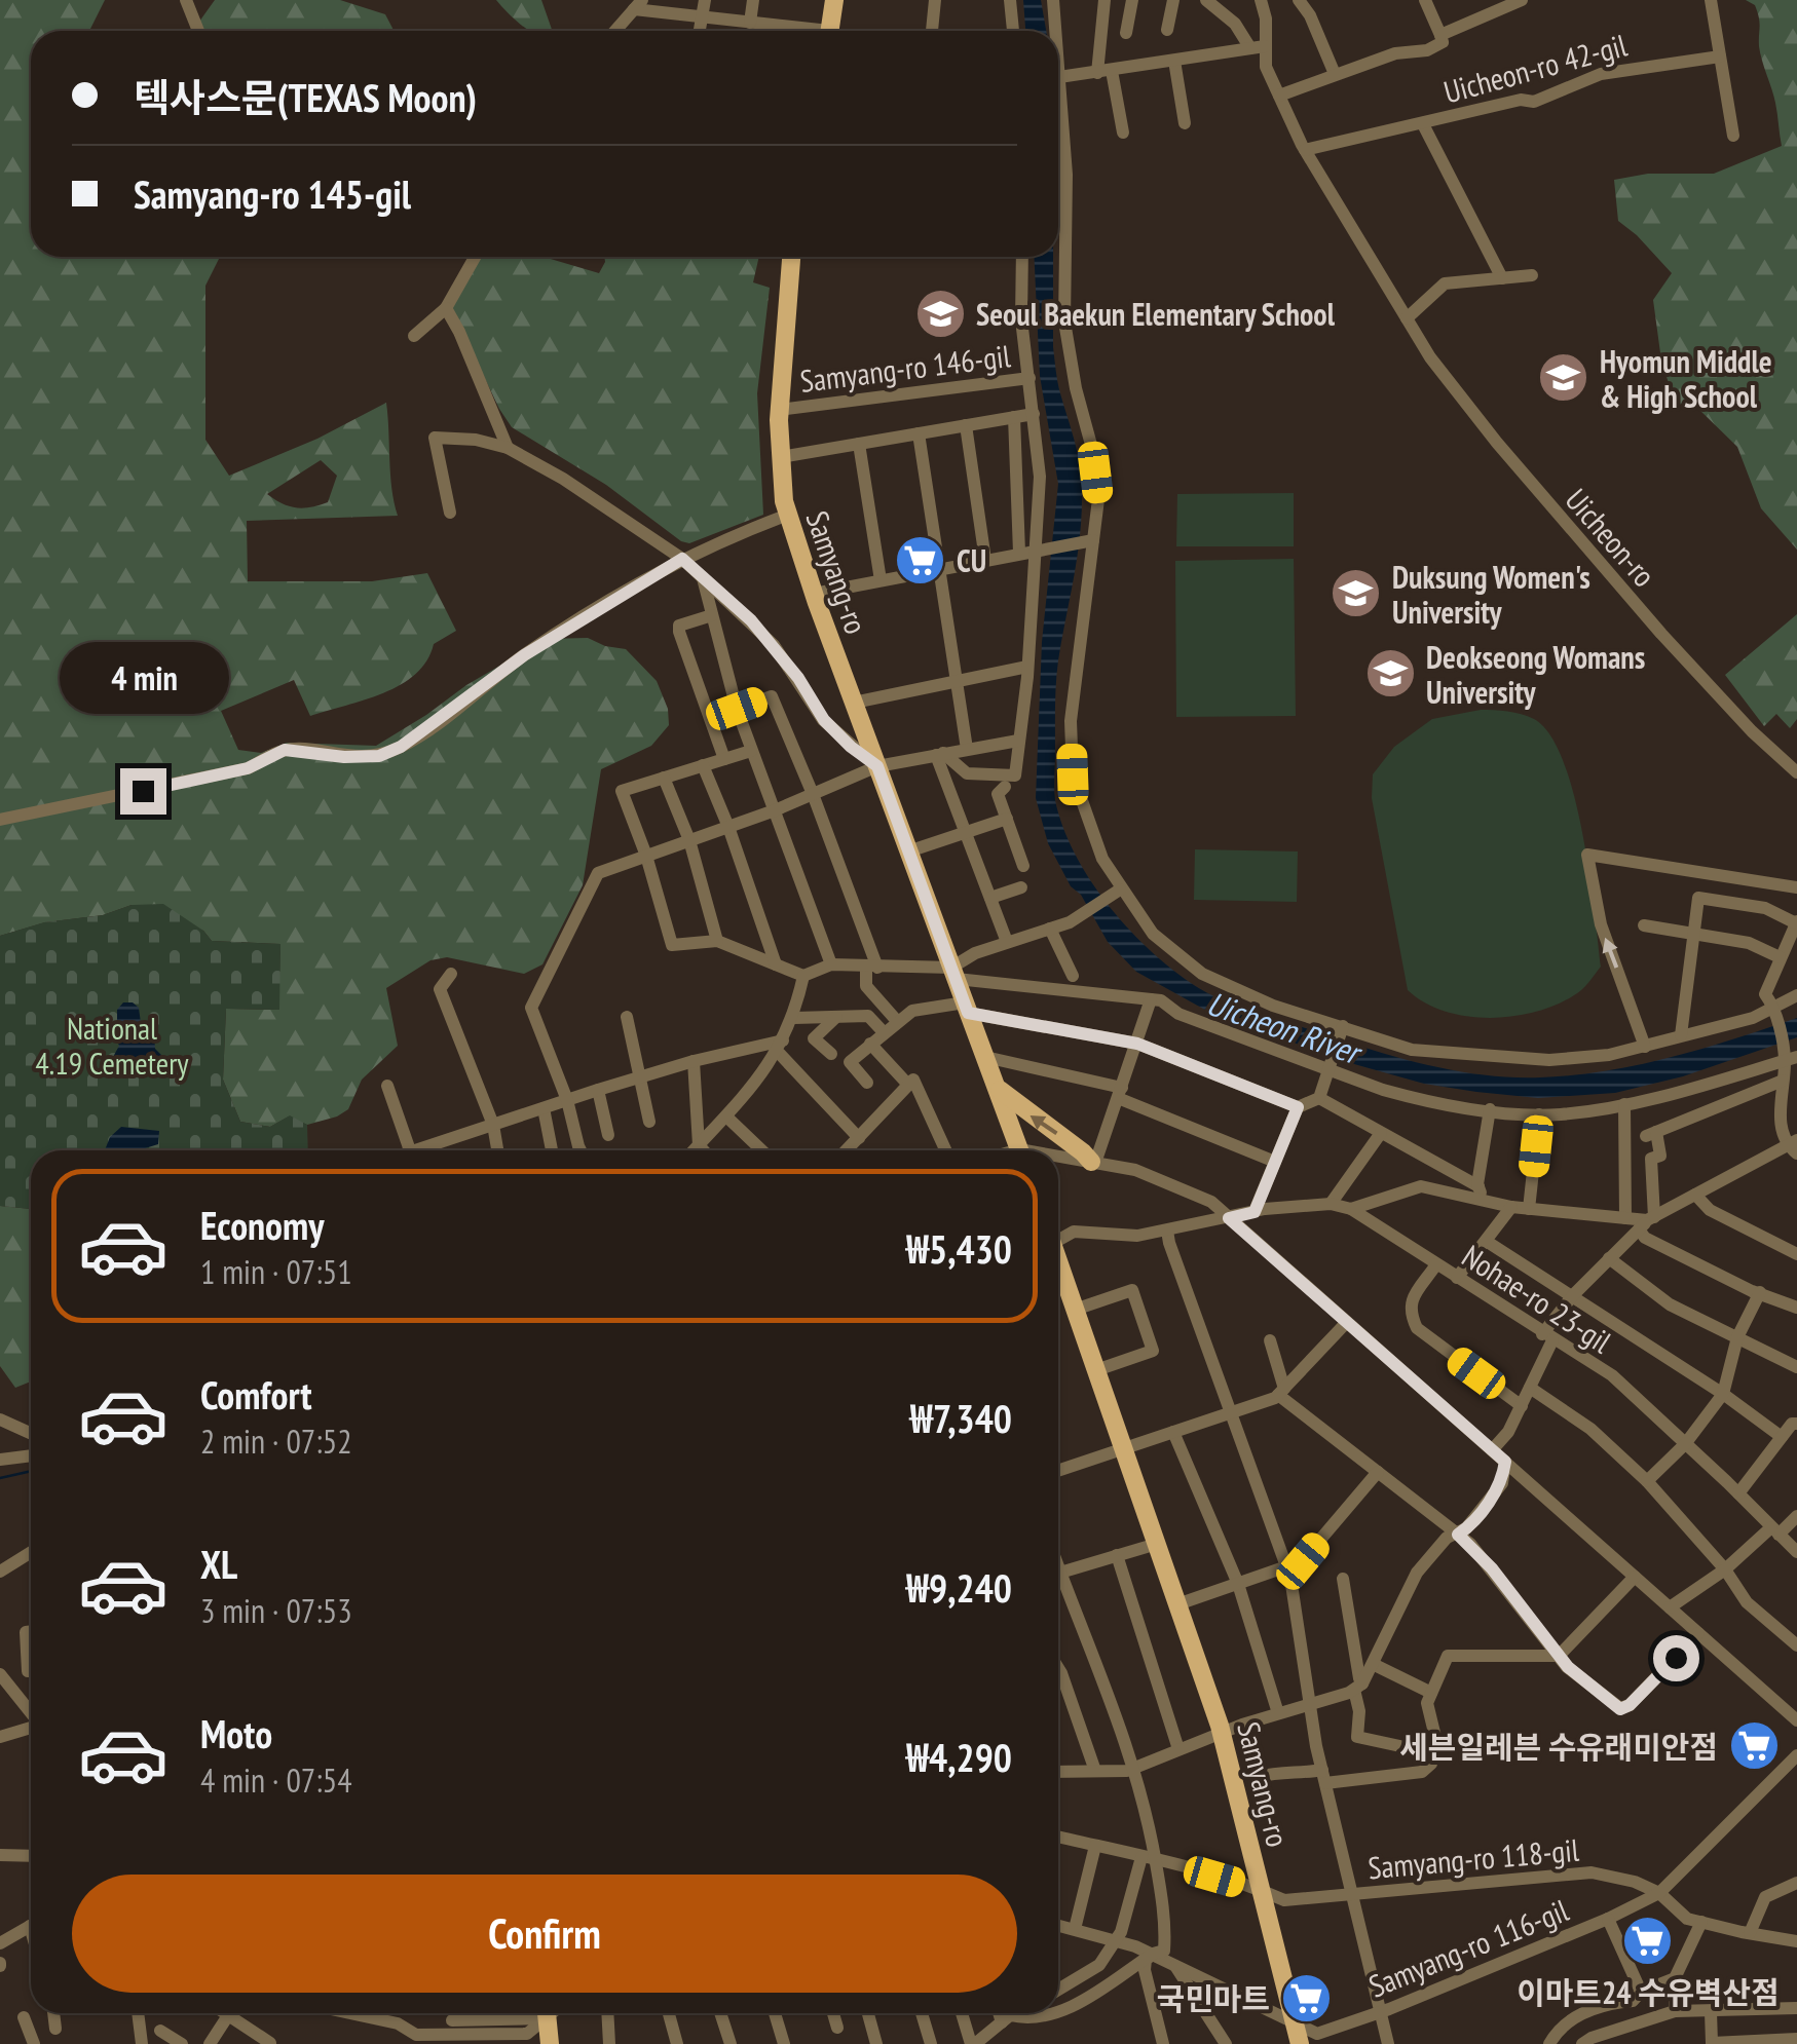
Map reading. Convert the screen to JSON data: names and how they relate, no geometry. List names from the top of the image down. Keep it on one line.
{"streets":{"main road":["Samyang-ro"],"street":["Uicheon-ro 42-gil","Samyang-ro 146-gil","Uicheon-ro","Nohae-ro 23-gil","Samyang-ro 118-gil","Samyang-ro 116-gil"]},"crossings":[["Uicheon-ro 42-gil","Uicheon-ro"],["Samyang-ro 146-gil","Samyang-ro"],["Samyang-ro","Samyang-ro 118-gil"],["Samyang-ro","Samyang-ro 116-gil"],["Samyang-ro 118-gil","Samyang-ro 116-gil"]],"water":["Uicheon River"],"parks":["National 4.19 Cemetery"],"places":{"school or university":["Seoul Baekun Elementary School","Hyomun Middle & High School","Duksung Women's University","Deokseong Womans University"],"supermarket":["CU","세븐일레븐 수유래미안점","이마트24 수유벽산점","국민마트"]},"page":{"banner":["텍사스문(TEXAS Moon)","Samyang-ro 145-gil"],"bubble":"4 min","list":[{"name":"Economy","note":"1 min · 07:51","value":"₩5,430"},{"name":"Comfort","note":"2 min · 07:52","value":"₩7,340"},{"name":"XL","note":"3 min · 07:53","value":"₩9,240"},{"name":"Moto","note":"4 min · 07:54","value":"₩4,290"}],"buttons":"Confirm"}}
